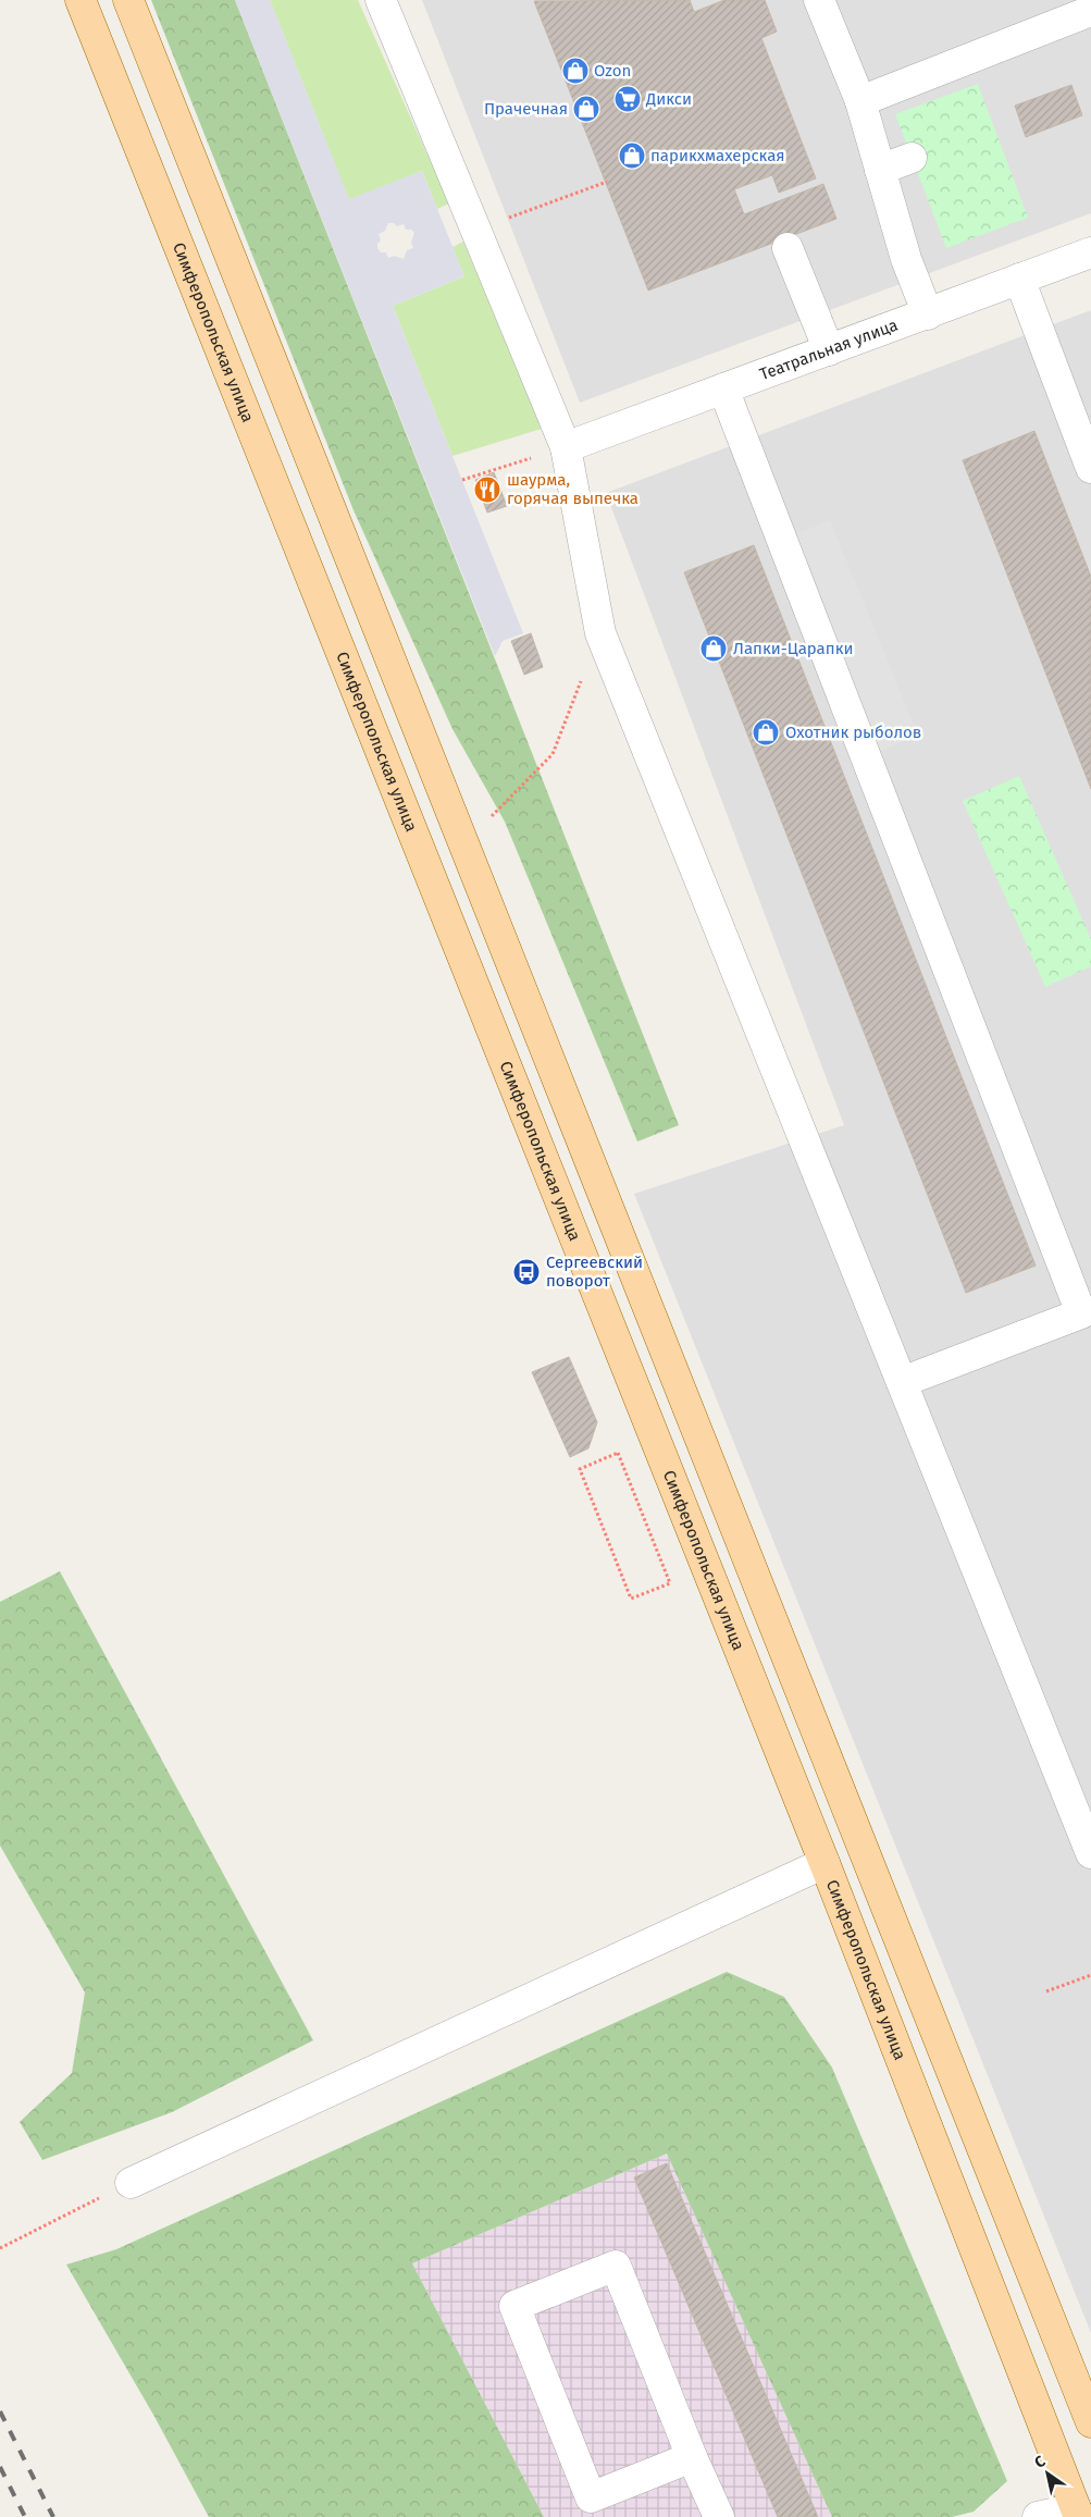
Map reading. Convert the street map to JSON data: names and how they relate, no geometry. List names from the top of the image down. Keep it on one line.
{"streets":{"main road":["Симферопольская улица"],"street":["Театральная улица"]},"places":{"shop":["Ozon","Прачечная","парикхмахерская","Лапки-Царапки","Охотник рыболов"],"supermarket":["Дикси"],"restaurant":["шаурма, горячая выпечка"],"bus stop":["Сергеевский поворот"]},"north":"top left"}
